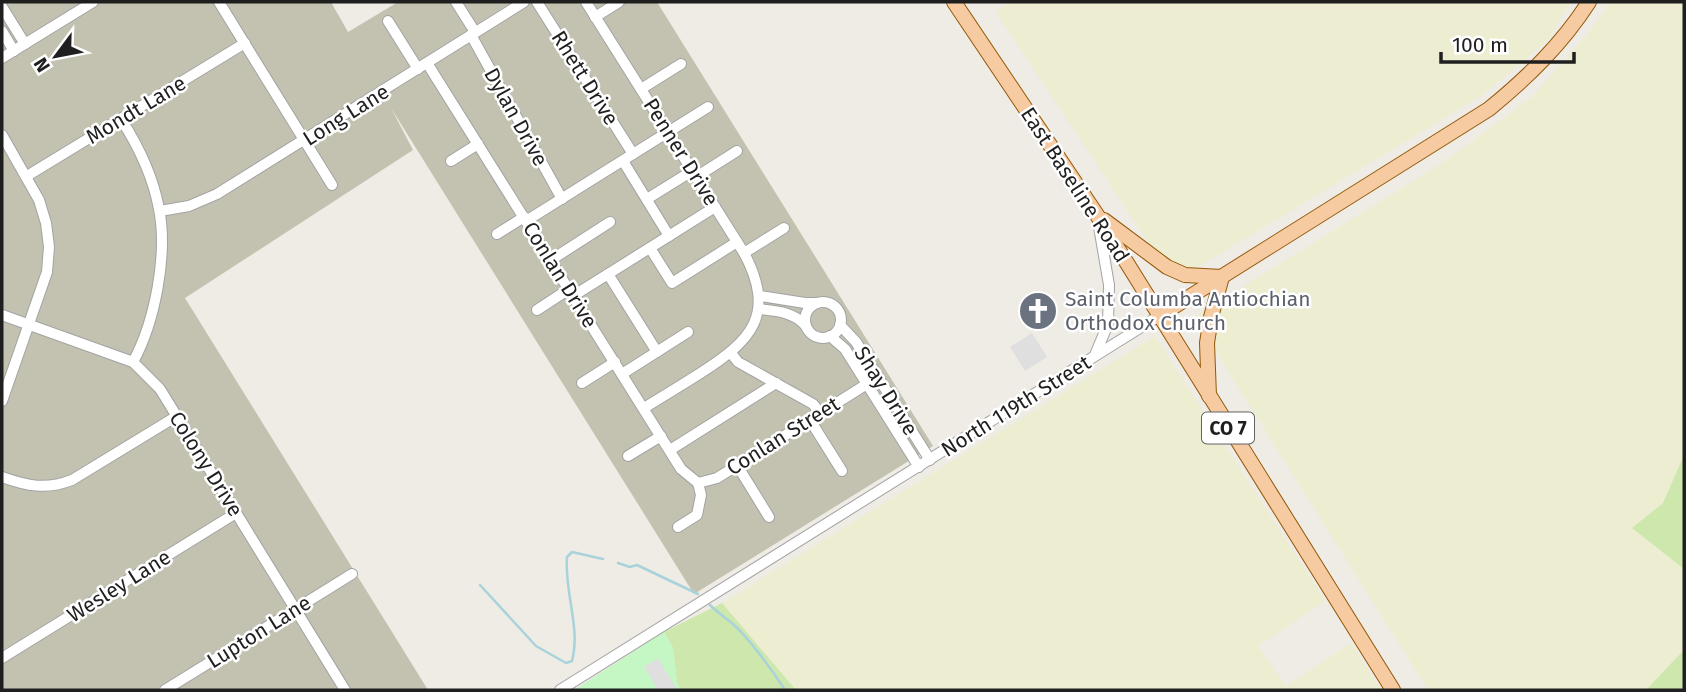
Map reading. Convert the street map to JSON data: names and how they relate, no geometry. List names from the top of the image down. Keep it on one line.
{"streets":{"main road":["East Baseline Road","North 119th Street","CO 7"],"street":["Rhett Drive","Mondt Lane","Long Lane","Dylan Drive","Penner Drive","Conlan Drive","Shay Drive","Conlan Street","Colony Drive","Wesley Lane","Lupton Lane"]},"crossings":[["Long Lane","Dylan Drive"],["Long Lane","Conlan Drive"],["Penner Drive","Shay Drive"],["East Baseline Road","North 119th Street"],["Conlan Drive","Conlan Street"],["Shay Drive","North 119th Street"],["Shay Drive","Conlan Street"],["Colony Drive","Wesley Lane"],["Colony Drive","Lupton Lane"]],"places":{"church":["Saint Columba Antiochian Orthodox Church"]},"scale_bar":"100 m","north":"bottom left"}
